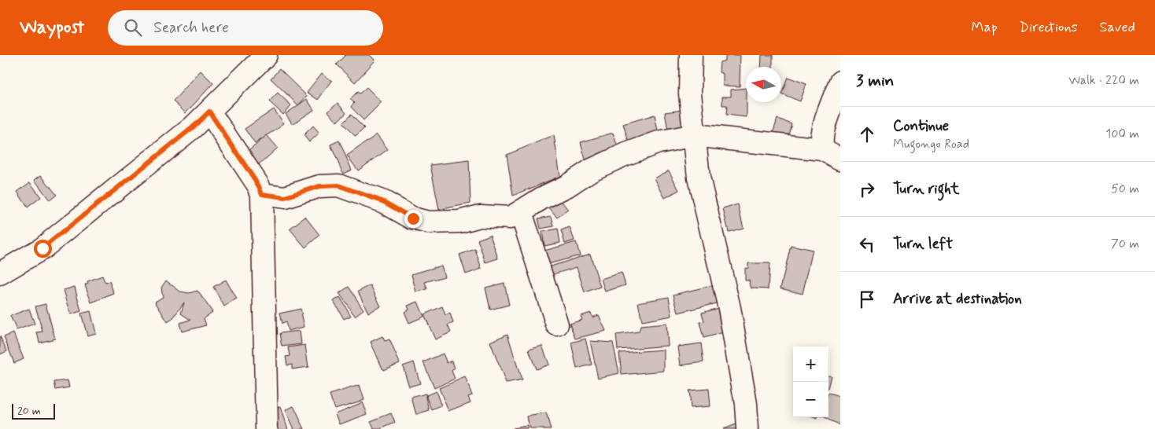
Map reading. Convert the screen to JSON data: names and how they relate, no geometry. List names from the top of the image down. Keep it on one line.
{"scale_bar":"20 m","north":"left","page":{"header":"Waypost","search":"Search here","nav":["Map","Directions","Saved"],"heading":["3 min","Walk · 220 m"],"list":[["Continue","Mugongo Road","100 m"],["Turn right","50 m"],["Turn left","70 m"],"Arrive at destination"],"map_buttons":["+","−"],"scale":"20 m"}}
